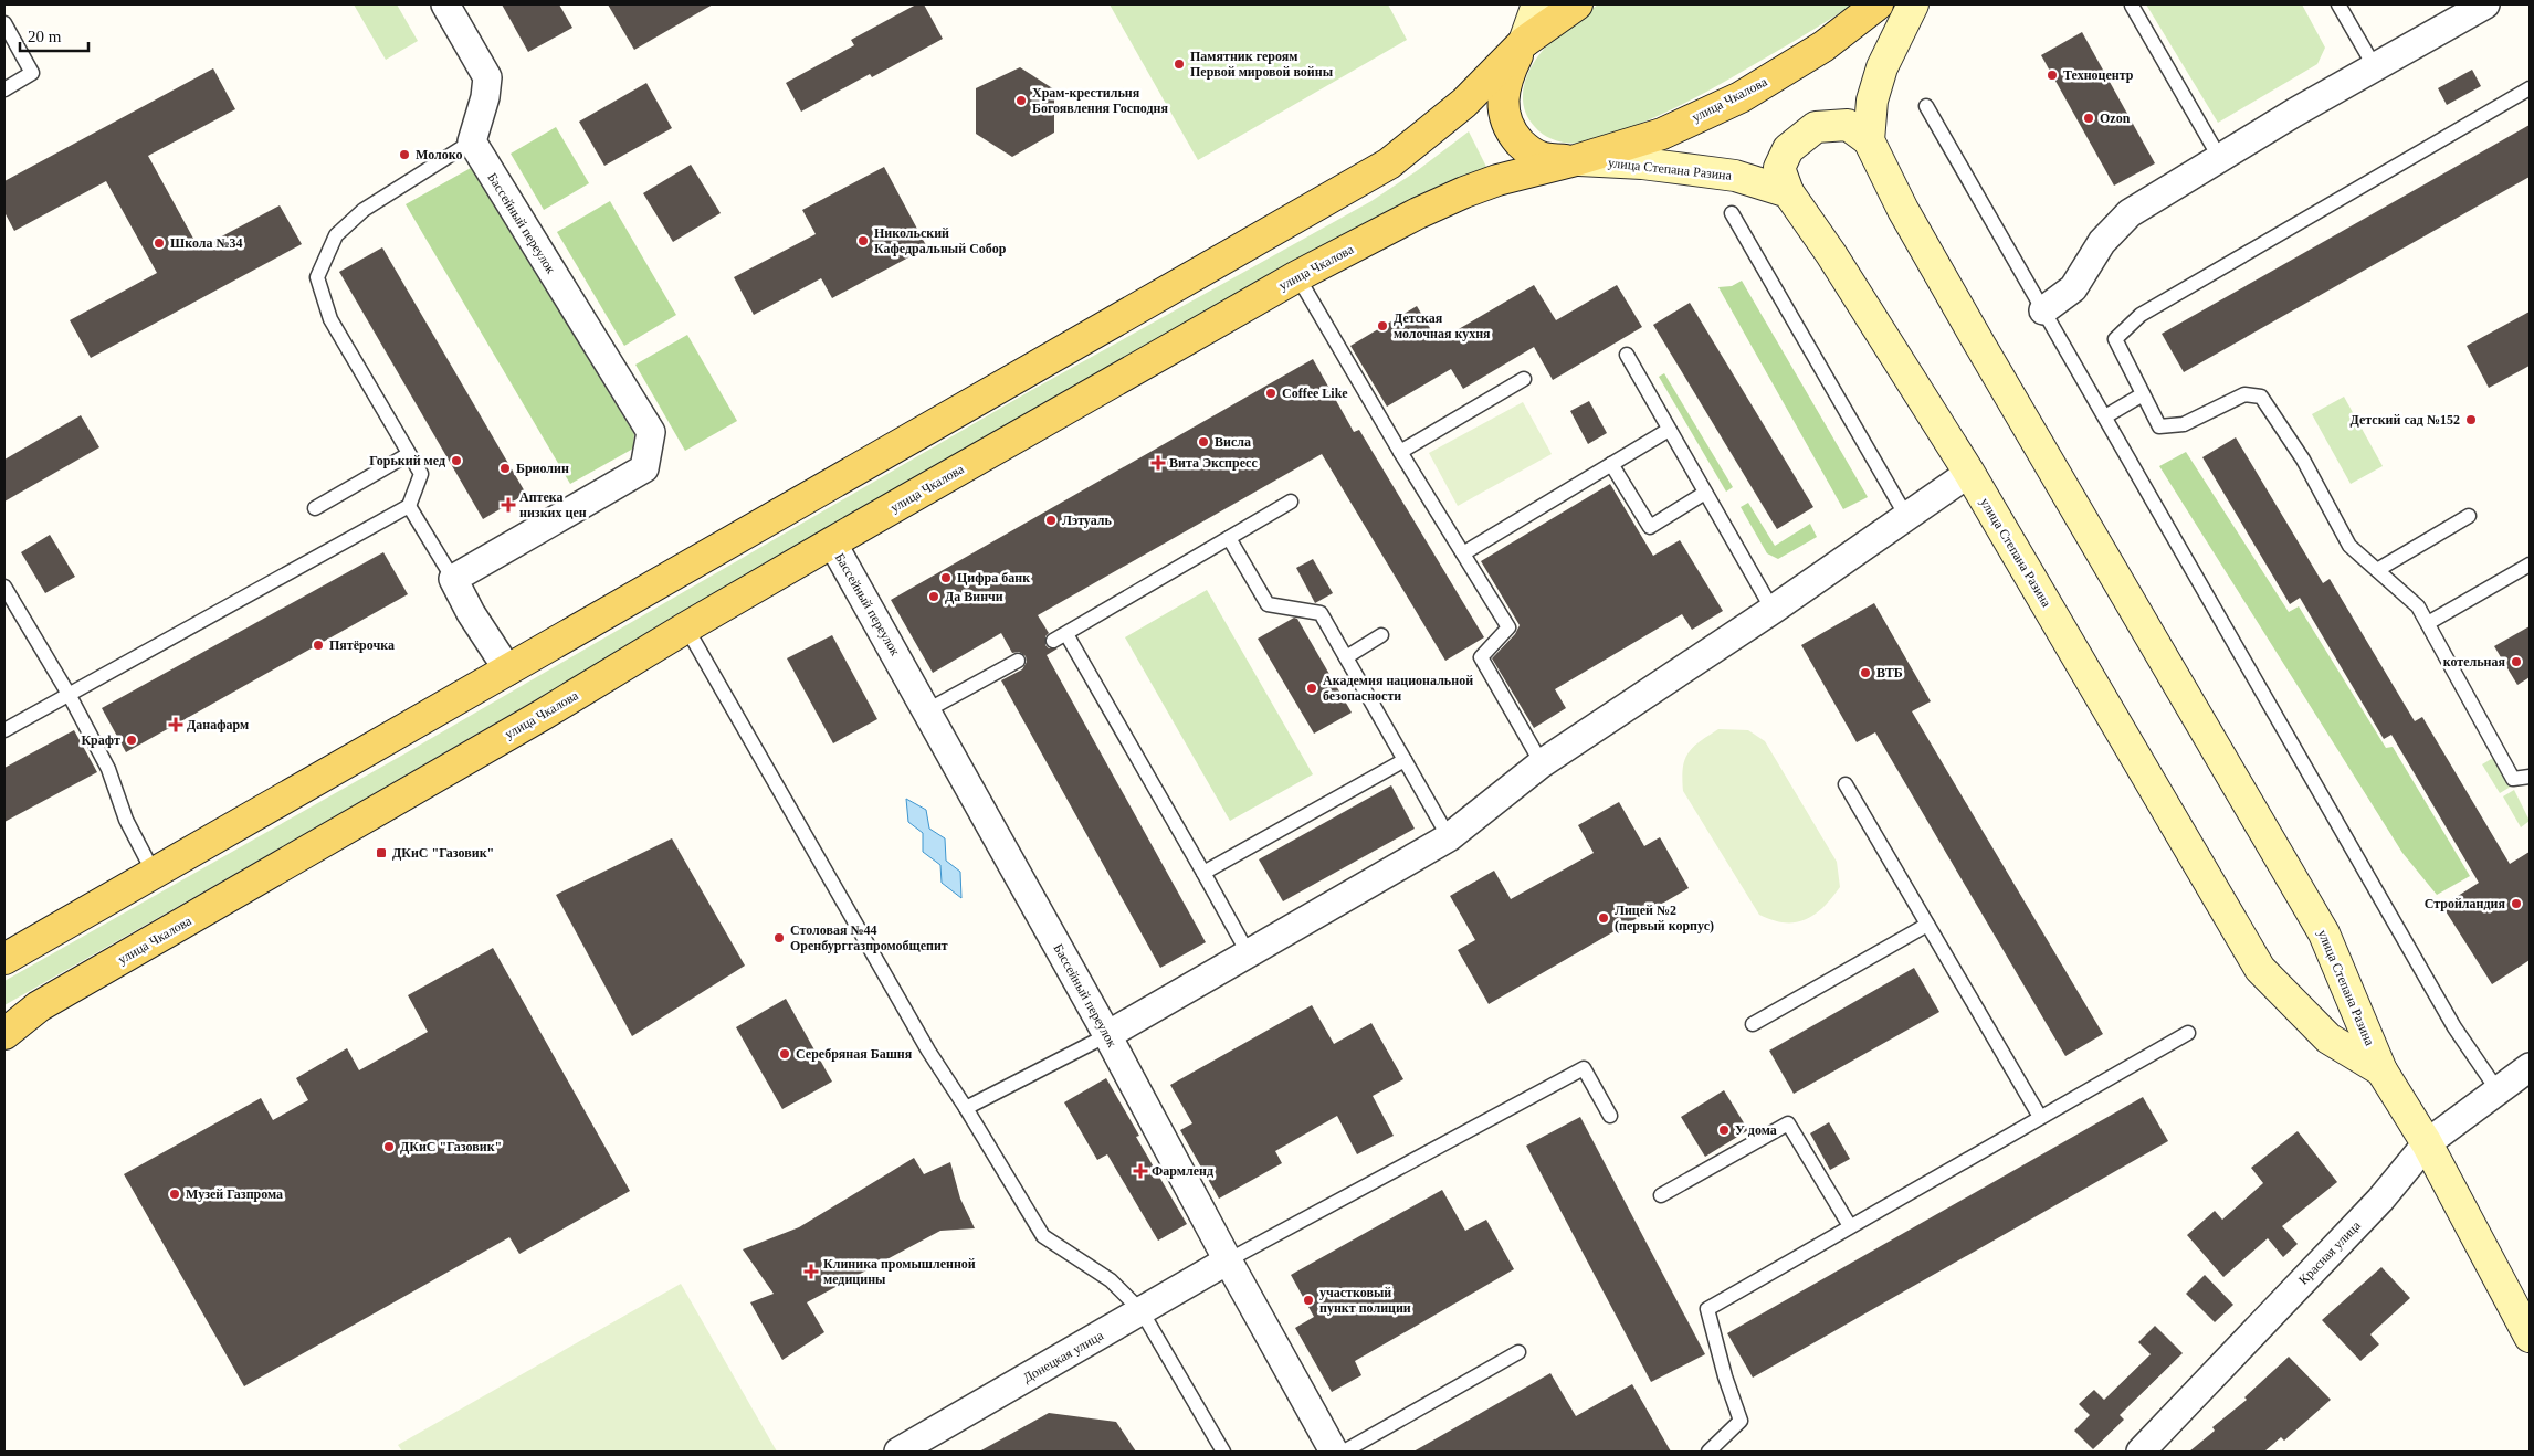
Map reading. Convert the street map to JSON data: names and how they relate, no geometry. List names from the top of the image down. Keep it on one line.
{"streets":{"main road":["улица Чкалова","улица Степана Разина"],"street":["Бассейный переулок","Красная улица","Донецкая улица"]},"crossings":[["улица Чкалова","улица Степана Разина"],["улица Чкалова","Бассейный переулок"],["улица Степана Разина","Красная улица"],["Бассейный переулок","Донецкая улица"]],"places":{"other":["Памятник героям Первой мировой войны","Техноцентр","Храм-крестильня Богоявления Господня","Ozon","Молоко","Никольский Кафедральный Собор","Школа №34","Детская молочная кухня","Coffee Like","Детский сад №152","Висла","Горький мед","Бриолин","Лэтуаль","Цифра банк","Да Винчи","Пятёрочка","котельная","ВТБ","Академия национальной безопасности","Крафт","Стройландия","Лицей №2 (первый корпус)","Столовая №44 Оренбурггазпромобщепит","Серебряная Башня","У дома","ДКиC \"Газовик\"","Музей Газпрома","участковый пункт полиции"],"health":["Вита Экспресс","Аптека низких цен","Данафарм","Фармленд","Клиника промышленной медицины"],"transit":["ДКиС \"Газовик\""]},"scale_bar":"20 m"}
